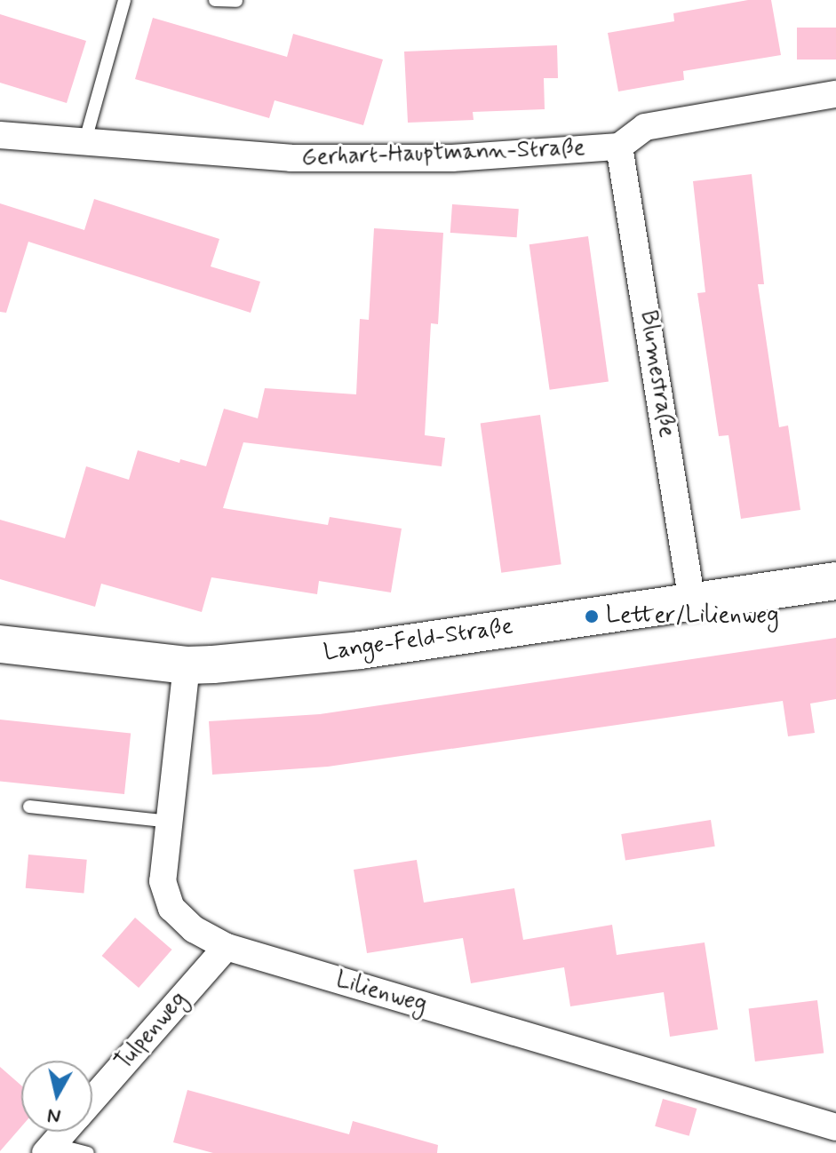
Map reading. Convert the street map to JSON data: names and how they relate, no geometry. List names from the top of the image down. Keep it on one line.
{"streets":{"street":["Gerhart-Hauptmann-Straße","Blumestraße","Lange-Feld-Straße","Lilienweg","Tulpenweg"]},"crossings":[["Gerhart-Hauptmann-Straße","Blumestraße"],["Blumestraße","Lange-Feld-Straße"],["Lange-Feld-Straße","Lilienweg"],["Lilienweg","Tulpenweg"]],"places":["Letter/Lilienweg"],"north":"bottom"}
